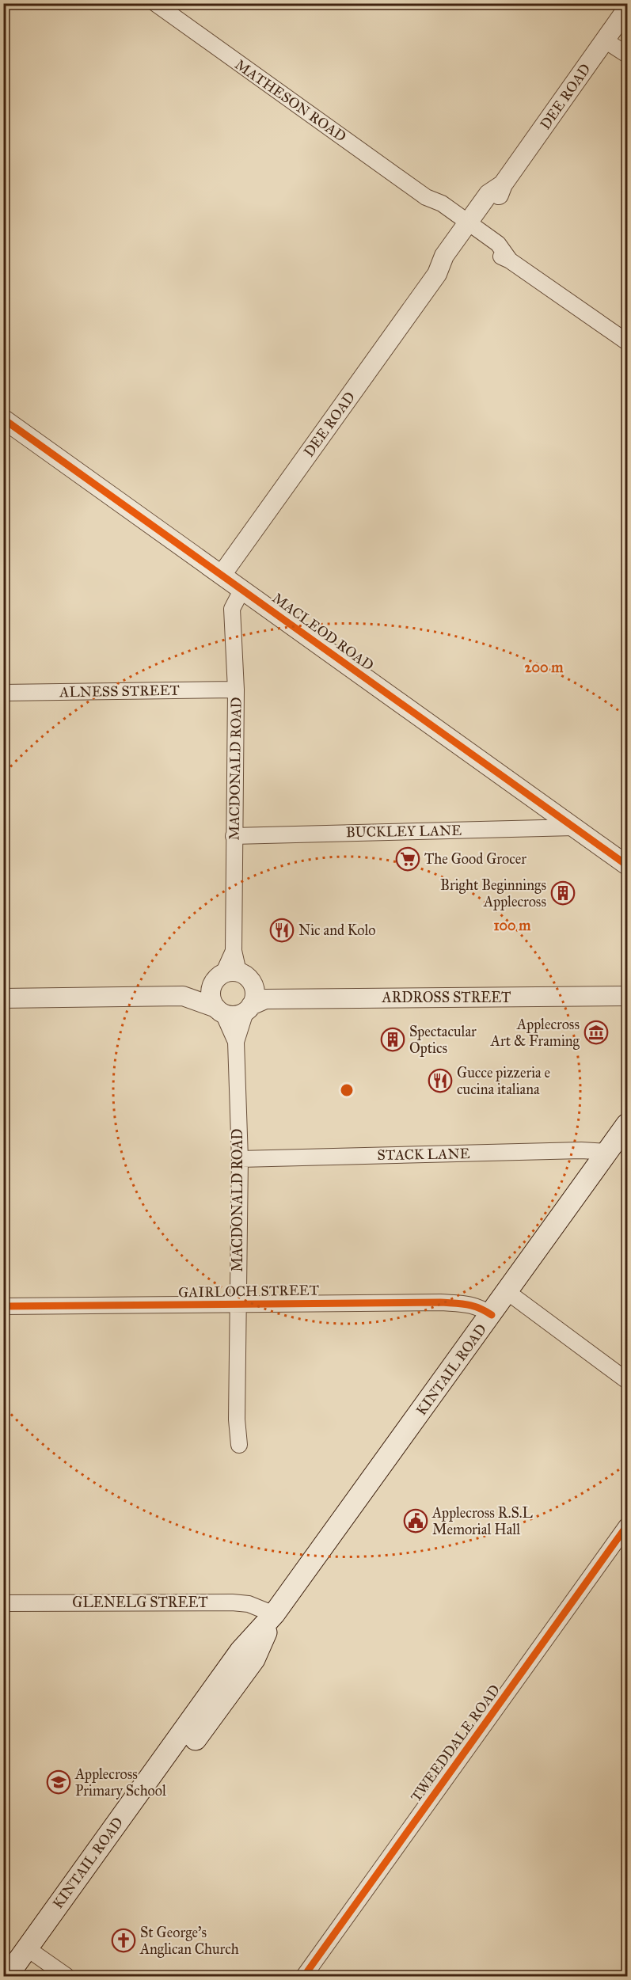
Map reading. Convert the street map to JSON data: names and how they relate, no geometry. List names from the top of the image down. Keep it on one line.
{"streets":{"main road":["KINTAIL ROAD"],"street":["DEE ROAD","MATHESON ROAD","MACLEOD ROAD","ALNESS STREET","MACDONALD ROAD","BUCKLEY LANE","ARDROSS STREET","STACK LANE","GAIRLOCH STREET","GLENELG STREET","TWEEDDALE ROAD"]},"crossings":[["DEE ROAD","MATHESON ROAD"],["DEE ROAD","MACLEOD ROAD"],["MACLEOD ROAD","MACDONALD ROAD"],["MACLEOD ROAD","BUCKLEY LANE"],["ALNESS STREET","MACDONALD ROAD"],["MACDONALD ROAD","BUCKLEY LANE"],["MACDONALD ROAD","ARDROSS STREET"],["MACDONALD ROAD","STACK LANE"],["MACDONALD ROAD","GAIRLOCH STREET"],["STACK LANE","KINTAIL ROAD"],["GAIRLOCH STREET","KINTAIL ROAD"],["KINTAIL ROAD","GLENELG STREET"]],"places":{"supermarket":["The Good Grocer"],"building":["Bright Beginnings Applecross","Spectacular Optics"],"restaurant":["Nic and Kolo","Gucce pizzeria e cucina italiana"],"museum":["Applecross Art & Framing"],"public building":["Applecross R.S.L Memorial Hall"],"school or university":["Applecross Primary School"],"church":["St George’s Anglican Church"]},"rings":["200 m","100 m"]}
